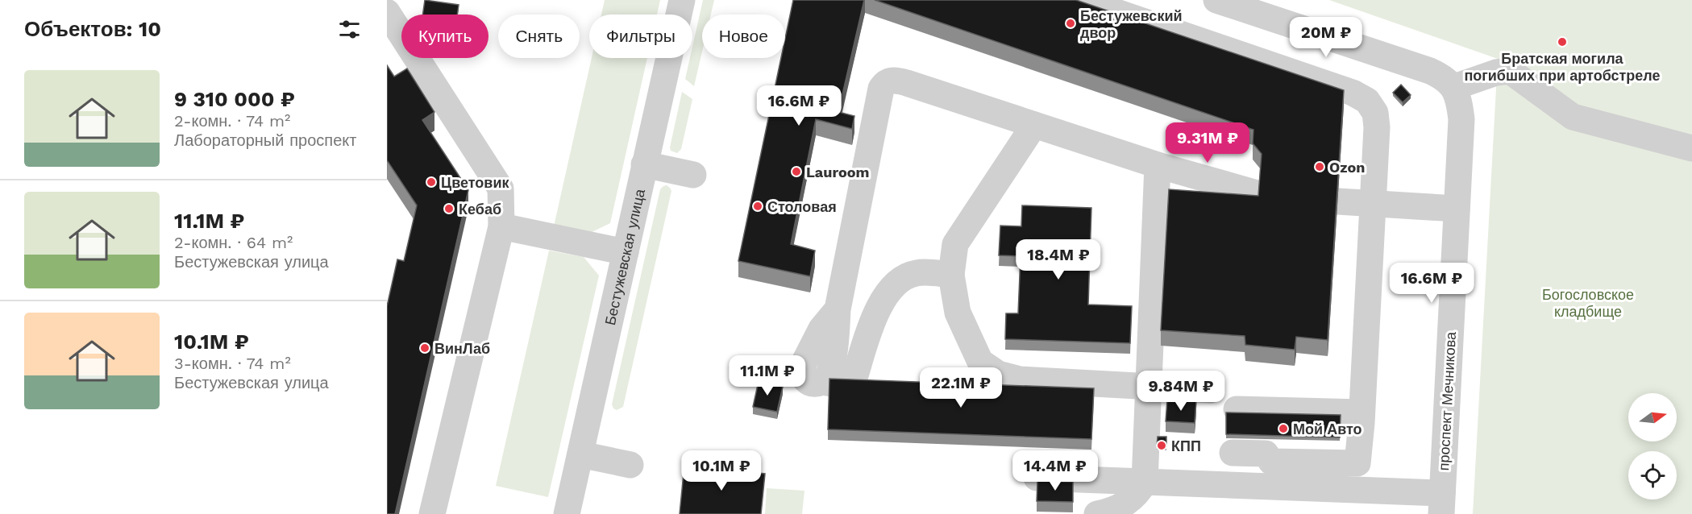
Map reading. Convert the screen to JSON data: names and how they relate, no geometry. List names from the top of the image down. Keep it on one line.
{"streets":{"street":["Бестужевская улица","проспект Мечникова"]},"parks":["Богословское кладбище"],"places":["Бестужевский двор","Братская могила погибших при артобстреле","Ozon","Lauroom","Цветовик","Столовая","Кебаб","ВинЛаб","Мой Авто","КПП"],"north":"right","page":{"heading":"Объектов: 10","chip":["Купить","Снять","Фильтры","Новое"],"price":["20M ₽","16.6M ₽","9.31M ₽","18.4M ₽","16.6M ₽","11.1M ₽","22.1M ₽","9.84M ₽","10.1M ₽","14.4M ₽"],"list":[{"name":"9 310 000 ₽","note":"2-комн. · 74 m² · Лабораторный проспект"},{"name":"11.1M ₽","note":"2-комн. · 64 m² · Бестужевская улица"},{"name":"10.1M ₽","note":"3-комн. · 74 m² · Бестужевская улица"}]}}
